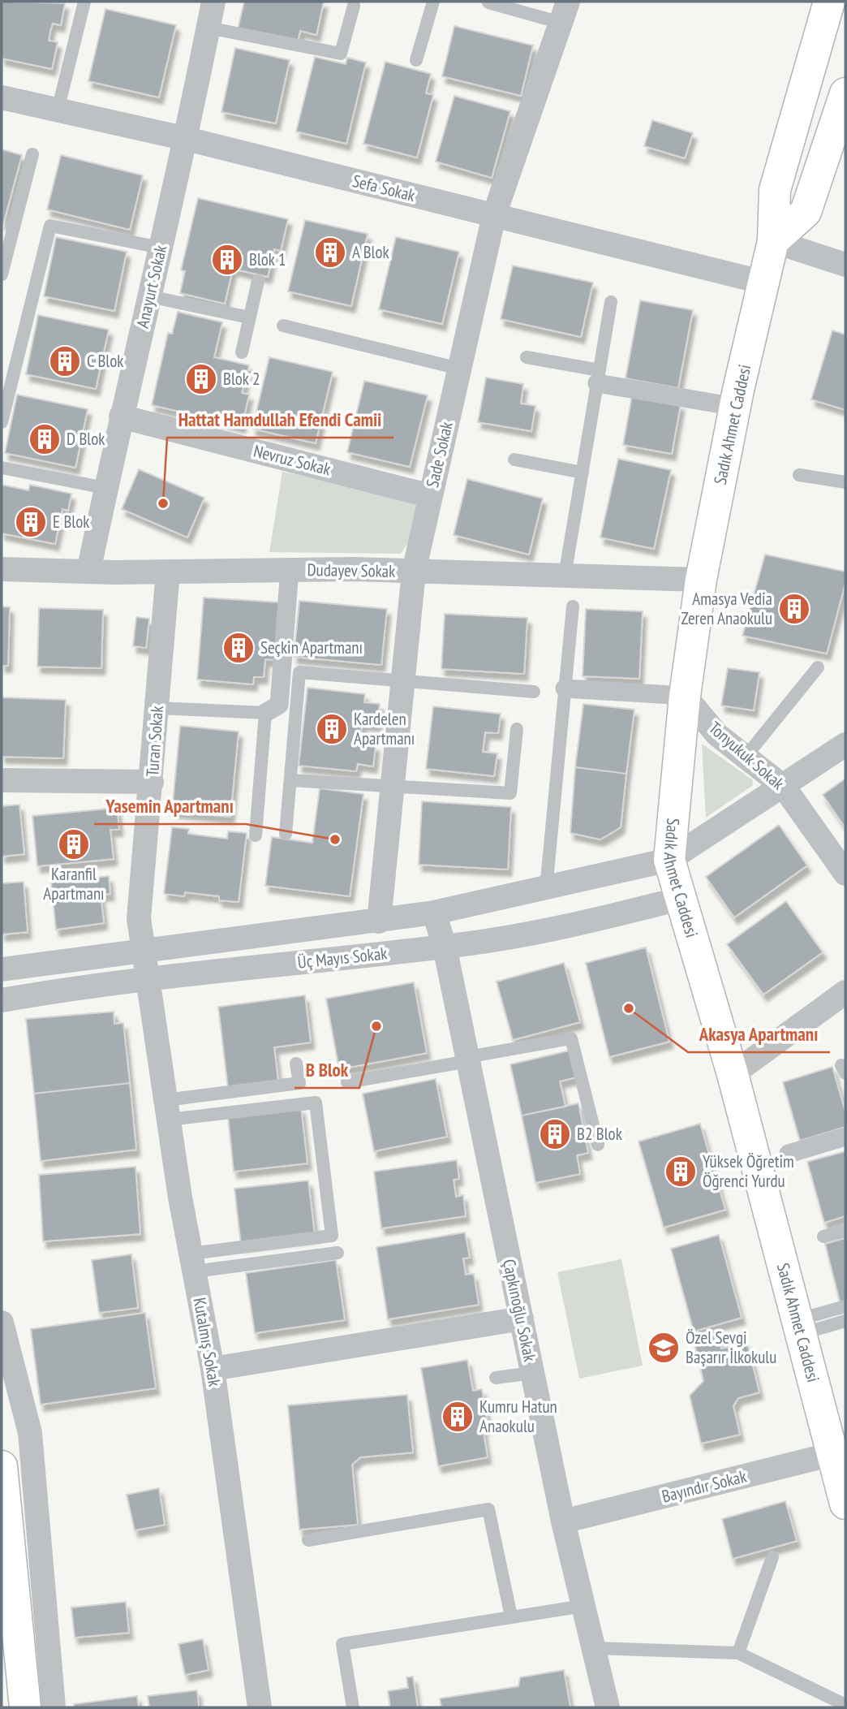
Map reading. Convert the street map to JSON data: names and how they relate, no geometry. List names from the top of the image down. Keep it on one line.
{"streets":{"main road":["Sadık Ahmet Caddesi"],"street":["Sefa Sokak","Anayurt Sokak","Sade Sokak","Nevruz Sokak","Dudayev Sokak","Turan Sokak","Tonyukuk Sokak","Üç Mayıs Sokak","Çapkınoğlu Sokak","Kutalmış Sokak","Bayındır Sokak"]},"crossings":[["Sefa Sokak","Anayurt Sokak"],["Sefa Sokak","Sadık Ahmet Caddesi"],["Sefa Sokak","Sade Sokak"],["Anayurt Sokak","Nevruz Sokak"],["Anayurt Sokak","Dudayev Sokak"],["Sadık Ahmet Caddesi","Dudayev Sokak"],["Sadık Ahmet Caddesi","Tonyukuk Sokak"],["Sadık Ahmet Caddesi","Üç Mayıs Sokak"],["Sadık Ahmet Caddesi","Bayındır Sokak"],["Sade Sokak","Nevruz Sokak"],["Sade Sokak","Dudayev Sokak"],["Sade Sokak","Üç Mayıs Sokak"],["Dudayev Sokak","Turan Sokak"],["Turan Sokak","Üç Mayıs Sokak"],["Turan Sokak","Kutalmış Sokak"],["Tonyukuk Sokak","Üç Mayıs Sokak"],["Üç Mayıs Sokak","Çapkınoğlu Sokak"],["Üç Mayıs Sokak","Kutalmış Sokak"],["Çapkınoğlu Sokak","Bayındır Sokak"]],"places":{"building":["A Blok","Blok 1","C Blok","Blok 2","D Blok","E Blok","Amasya Vedia Zeren Anaokulu","Seçkin Apartmanı","Kardelen Apartmanı","Karanfil Apartmanı","B2 Blok","Yüksek Öğretim Öğrenci Yurdu","Kumru Hatun Anaokulu"],"other":["Hattat Hamdullah Efendi Camii","Yasemin Apartmanı","Akasya Apartmanı","B Blok"],"school or university":["Özel Sevgi Başarır İlkokulu"]}}
